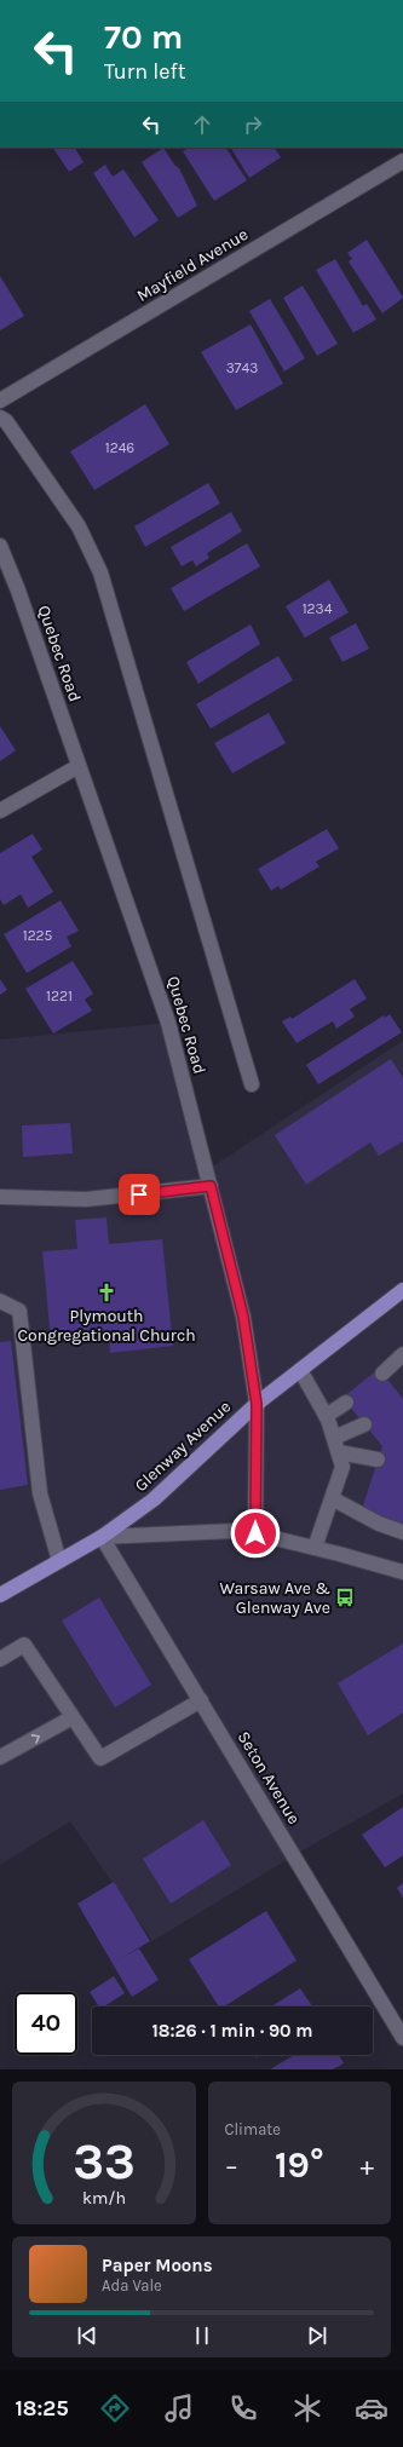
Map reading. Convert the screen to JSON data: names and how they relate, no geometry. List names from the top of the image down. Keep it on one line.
{"streets":{"main road":["Glenway Avenue"],"street":["Mayfield Avenue","Quebec Road","Seton Avenue"]},"crossings":[["Quebec Road","Glenway Avenue"],["Glenway Avenue","Seton Avenue"]],"places":{"church":["Plymouth Congregational Church"],"bus stop":["Warsaw Ave & Glenway Ave"]},"house_numbers":["3743","1246","1234","1225","1221"],"page":{"turn":["70 m","Turn left"],"limit":"40","trip":"18:26 · 1 min · 90 m","tile":"Climate","heat":["−","19°","+"],"song":["Paper Moons","Ada Vale"],"tabs":"18:25","gauge":["33","km/h"]}}
